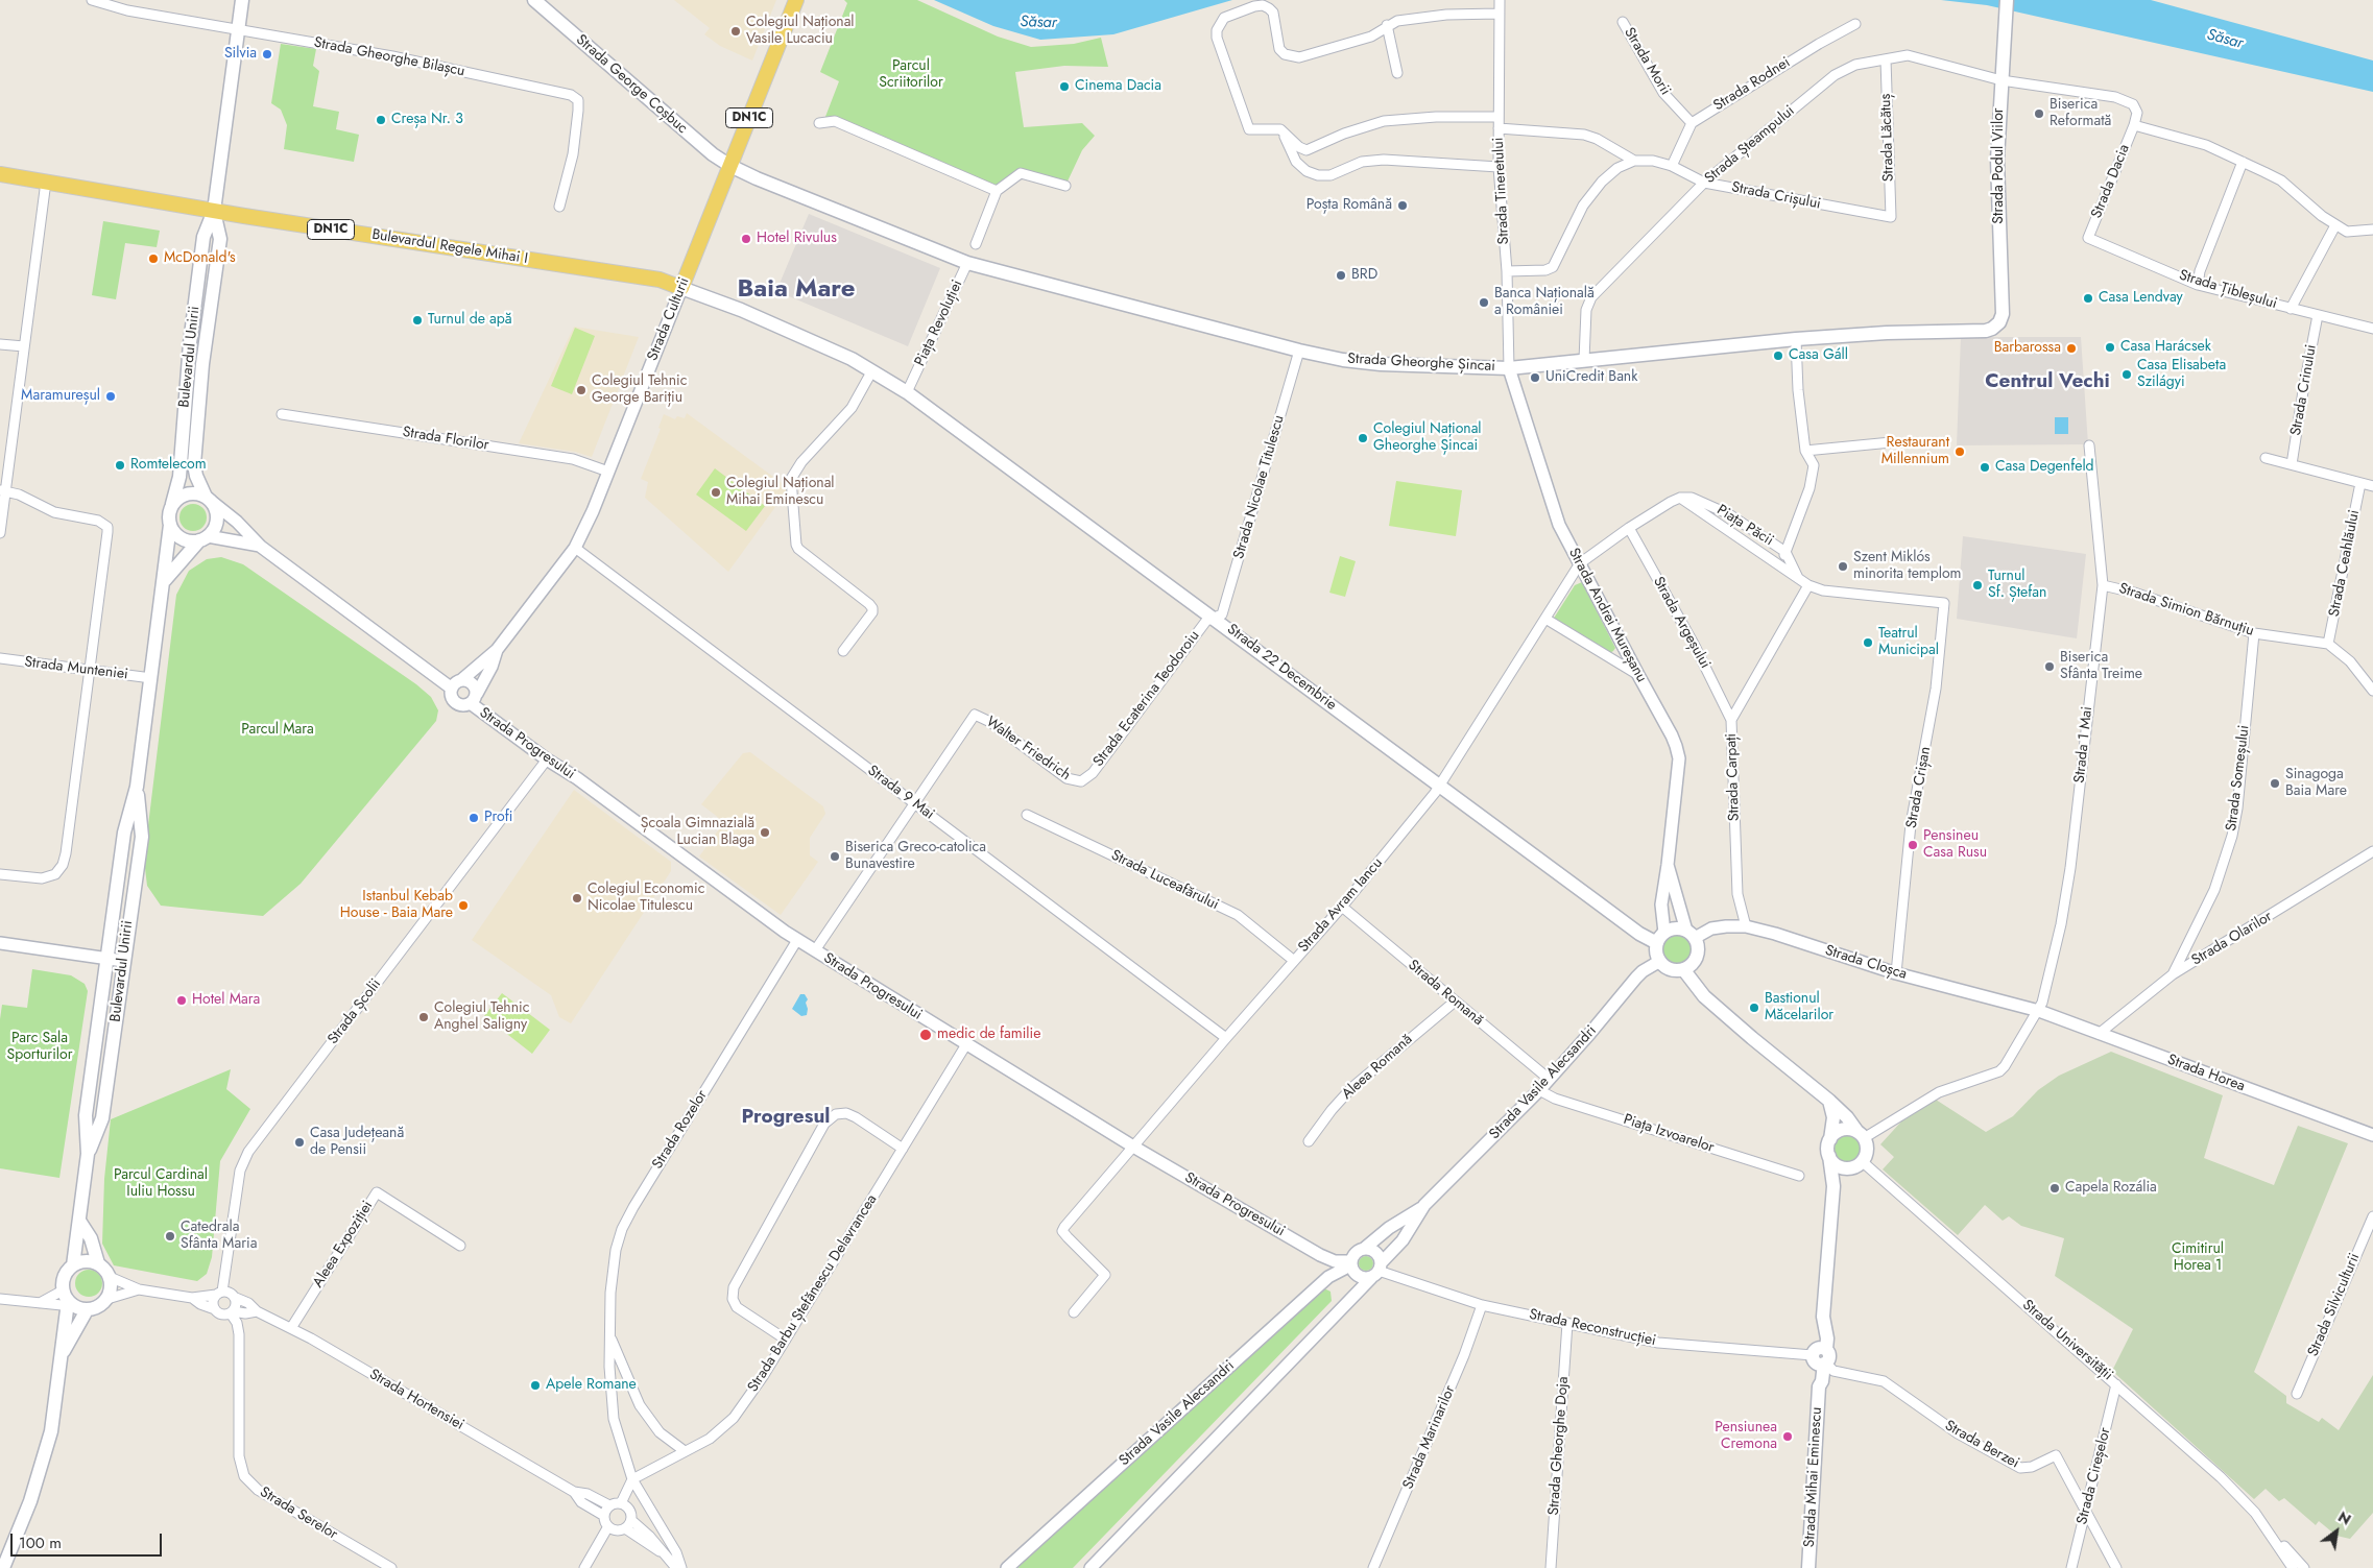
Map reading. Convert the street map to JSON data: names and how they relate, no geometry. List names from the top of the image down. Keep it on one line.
{"streets":{"main road":["Strada George Coșbuc","DN1C","Strada Podul Viilor","Bulevardul Regele Mihai I","Strada Culturii","Piața Revoluției","Bulevardul Unirii","Strada Gheorghe Șincai","Strada 22 Decembrie","Strada Mihai Eminescu"],"street":["Strada Gheorghe Bilașcu","Strada Morii","Strada Rodnei","Strada Lăcătuș","Strada Șteampului","Strada Dacia","Strada Tineretului","Strada Crișului","Strada Țibleșului","Strada Crinului","Strada Florilor","Strada Nicolae Titulescu","Piața Păcii","Strada Ceahlăului","Strada Simion Bărnuțiu","Strada Andrei Mureșanu","Strada Argeșului","Strada Munteniei","Strada Ecaterina Teodoroiu","Strada Progresului","Strada 1 Mai","Walter Friedrich","Strada Carpați","Strada Someșului","Strada Crișan","Strada 9 Mai","Strada Luceafărului","Strada Avram Iancu","Strada Olarilor","Strada Cloșca","Strada Romană","Strada Școlii","Aleea Romană","Strada Horea","Strada Vasile Alecsandri","Strada Rozelor","Piața Izvoarelor","Aleea Expoziției","Strada Barbu Ștefănescu Delavrancea","Strada Silviculturii","Strada Reconstrucției","Strada Universității","Strada Hortensiei","Strada Marinarilor","Strada Berzei","Strada Gheorghe Doja","Strada Cireșelor","Strada Serelor"]},"crossings":[["Strada Gheorghe Bilașcu","Bulevardul Unirii"],["Strada Morii","Strada Rodnei"],["Strada George Coșbuc","Strada Culturii"],["Strada George Coșbuc","Piața Revoluției"],["Strada Lăcătuș","Strada Șteampului"],["Strada Lăcătuș","Strada Crișului"],["Strada Șteampului","Strada Podul Viilor"],["Strada Șteampului","Strada Dacia"],["Strada Șteampului","Strada Crișului"],["Strada Șteampului","Strada Gheorghe Șincai"],["Strada Podul Viilor","Strada Gheorghe Șincai"],["Strada Dacia","Strada Țibleșului"],["Strada Tineretului","Strada Gheorghe Șincai"],["Strada Tineretului","Strada Andrei Mureșanu"],["Bulevardul Regele Mihai I","Strada Culturii"],["Bulevardul Regele Mihai I","Bulevardul Unirii"],["Strada Țibleșului","Strada Crinului"],["Strada Culturii","Piața Revoluției"],["Strada Culturii","Strada Florilor"],["Strada Culturii","Strada Progresului"],["Strada Culturii","Strada 9 Mai"],["Piața Revoluției","Strada Gheorghe Șincai"],["Piața Revoluției","Strada 22 Decembrie"],["Bulevardul Unirii","Strada Munteniei"],["Bulevardul Unirii","Strada Progresului"],["Strada Gheorghe Șincai","Strada Nicolae Titulescu"],["Strada Gheorghe Șincai","Piața Păcii"],["Strada Gheorghe Șincai","Strada Andrei Mureșanu"],["Strada Nicolae Titulescu","Strada 22 Decembrie"],["Strada Nicolae Titulescu","Strada Ecaterina Teodoroiu"],["Piața Păcii","Strada Avram Iancu"],["Strada Ceahlăului","Strada Simion Bărnuțiu"],["Strada Simion Bărnuțiu","Strada 1 Mai"],["Strada Simion Bărnuțiu","Strada Someșului"],["Strada Andrei Mureșanu","Strada 22 Decembrie"],["Strada Andrei Mureșanu","Strada Avram Iancu"],["Strada Andrei Mureșanu","Strada Cloșca"],["Strada Andrei Mureșanu","Strada Vasile Alecsandri"],["Strada Argeșului","Strada Carpați"],["Strada Argeșului","Strada Avram Iancu"],["Strada 22 Decembrie","Strada Ecaterina Teodoroiu"],["Strada 22 Decembrie","Strada Avram Iancu"],["Strada 22 Decembrie","Strada Cloșca"],["Strada 22 Decembrie","Strada Vasile Alecsandri"],["Strada Ecaterina Teodoroiu","Walter Friedrich"],["Strada Progresului","Strada Avram Iancu"],["Strada Progresului","Strada Școlii"],["Strada Progresului","Strada Vasile Alecsandri"],["Strada Progresului","Strada Rozelor"],["Strada Progresului","Strada Barbu Ștefănescu Delavrancea"],["Strada Progresului","Strada Reconstrucției"],["Strada 1 Mai","Strada Cloșca"],["Strada 1 Mai","Strada Horea"],["Strada 1 Mai","Strada Universității"],["Strada 1 Mai","Strada Mihai Eminescu"],["Walter Friedrich","Strada 9 Mai"],["Strada Carpați","Strada Crișan"],["Strada Carpați","Strada Cloșca"],["Strada Someșului","Strada Olarilor"],["Strada Crișan","Strada Cloșca"],["Strada 9 Mai","Strada Avram Iancu"],["Strada Luceafărului","Strada Avram Iancu"],["Strada Avram Iancu","Strada Romană"],["Strada Olarilor","Strada Horea"],["Strada Cloșca","Strada Horea"],["Strada Cloșca","Strada Vasile Alecsandri"],["Strada Romană","Aleea Romană"],["Strada Romană","Strada Vasile Alecsandri"],["Strada Școlii","Strada Hortensiei"],["Strada Școlii","Strada Serelor"],["Strada Vasile Alecsandri","Piața Izvoarelor"],["Strada Vasile Alecsandri","Strada Reconstrucției"],["Strada Rozelor","Strada Barbu Ștefănescu Delavrancea"],["Aleea Expoziției","Strada Hortensiei"],["Strada Reconstrucției","Strada Marinarilor"],["Strada Reconstrucției","Strada Berzei"],["Strada Reconstrucției","Strada Gheorghe Doja"],["Strada Reconstrucției","Strada Mihai Eminescu"],["Strada Universității","Strada Cireșelor"],["Strada Universității","Strada Mihai Eminescu"],["Strada Hortensiei","Strada Serelor"],["Strada Berzei","Strada Cireșelor"],["Strada Berzei","Strada Mihai Eminescu"]],"districts":["Baia Mare","Centrul Vechi","Progresul"],"water":["Săsar"],"parks":["Parcul Scriitorilor","Parcul Mara","Parc Sala Sporturilor","Parcul Cardinal Iuliu Hossu","Cimitirul Horea 1"],"places":["Colegiul Național Vasile Lucaciu","Silvia","Cinema Dacia","Biserica Reformată","Creșa Nr. 3","Poșta Română","Hotel Rivulus","McDonald's","BRD","Casa Lendvay","Banca Națională a României","Turnul de apă","Casa Harácsek","Barbarossa","Casa Gáll","Casa Elisabeta Szilágyi","UniCredit Bank","Colegiul Tehnic George Barițiu","Maramureșul","Colegiul Național Gheorghe Șincai","Restaurant Millennium","Romtelecom","Casa Degenfeld","Colegiul Național Mihai Eminescu","Szent Miklós minorita templom","Turnul Sf. Ștefan","Teatrul Municipal","Biserica Sfânta Treime","Sinagoga Baia Mare","Profi","Școala Gimnazială Lucian Blaga","Pensineu Casa Rusu","Biserica Greco-catolica Bunavestire","Colegiul Economic Nicolae Titulescu","Istanbul Kebab House - Baia Mare","Hotel Mara","Bastionul Măcelarilor","Colegiul Tehnic Anghel Saligny","medic de familie","Casa Județeană de Pensii","Capela Rozália","Catedrala Sfânta Maria","Apele Romane","Pensiunea Cremona"],"scale_bar":"100 m","north":"top right"}
